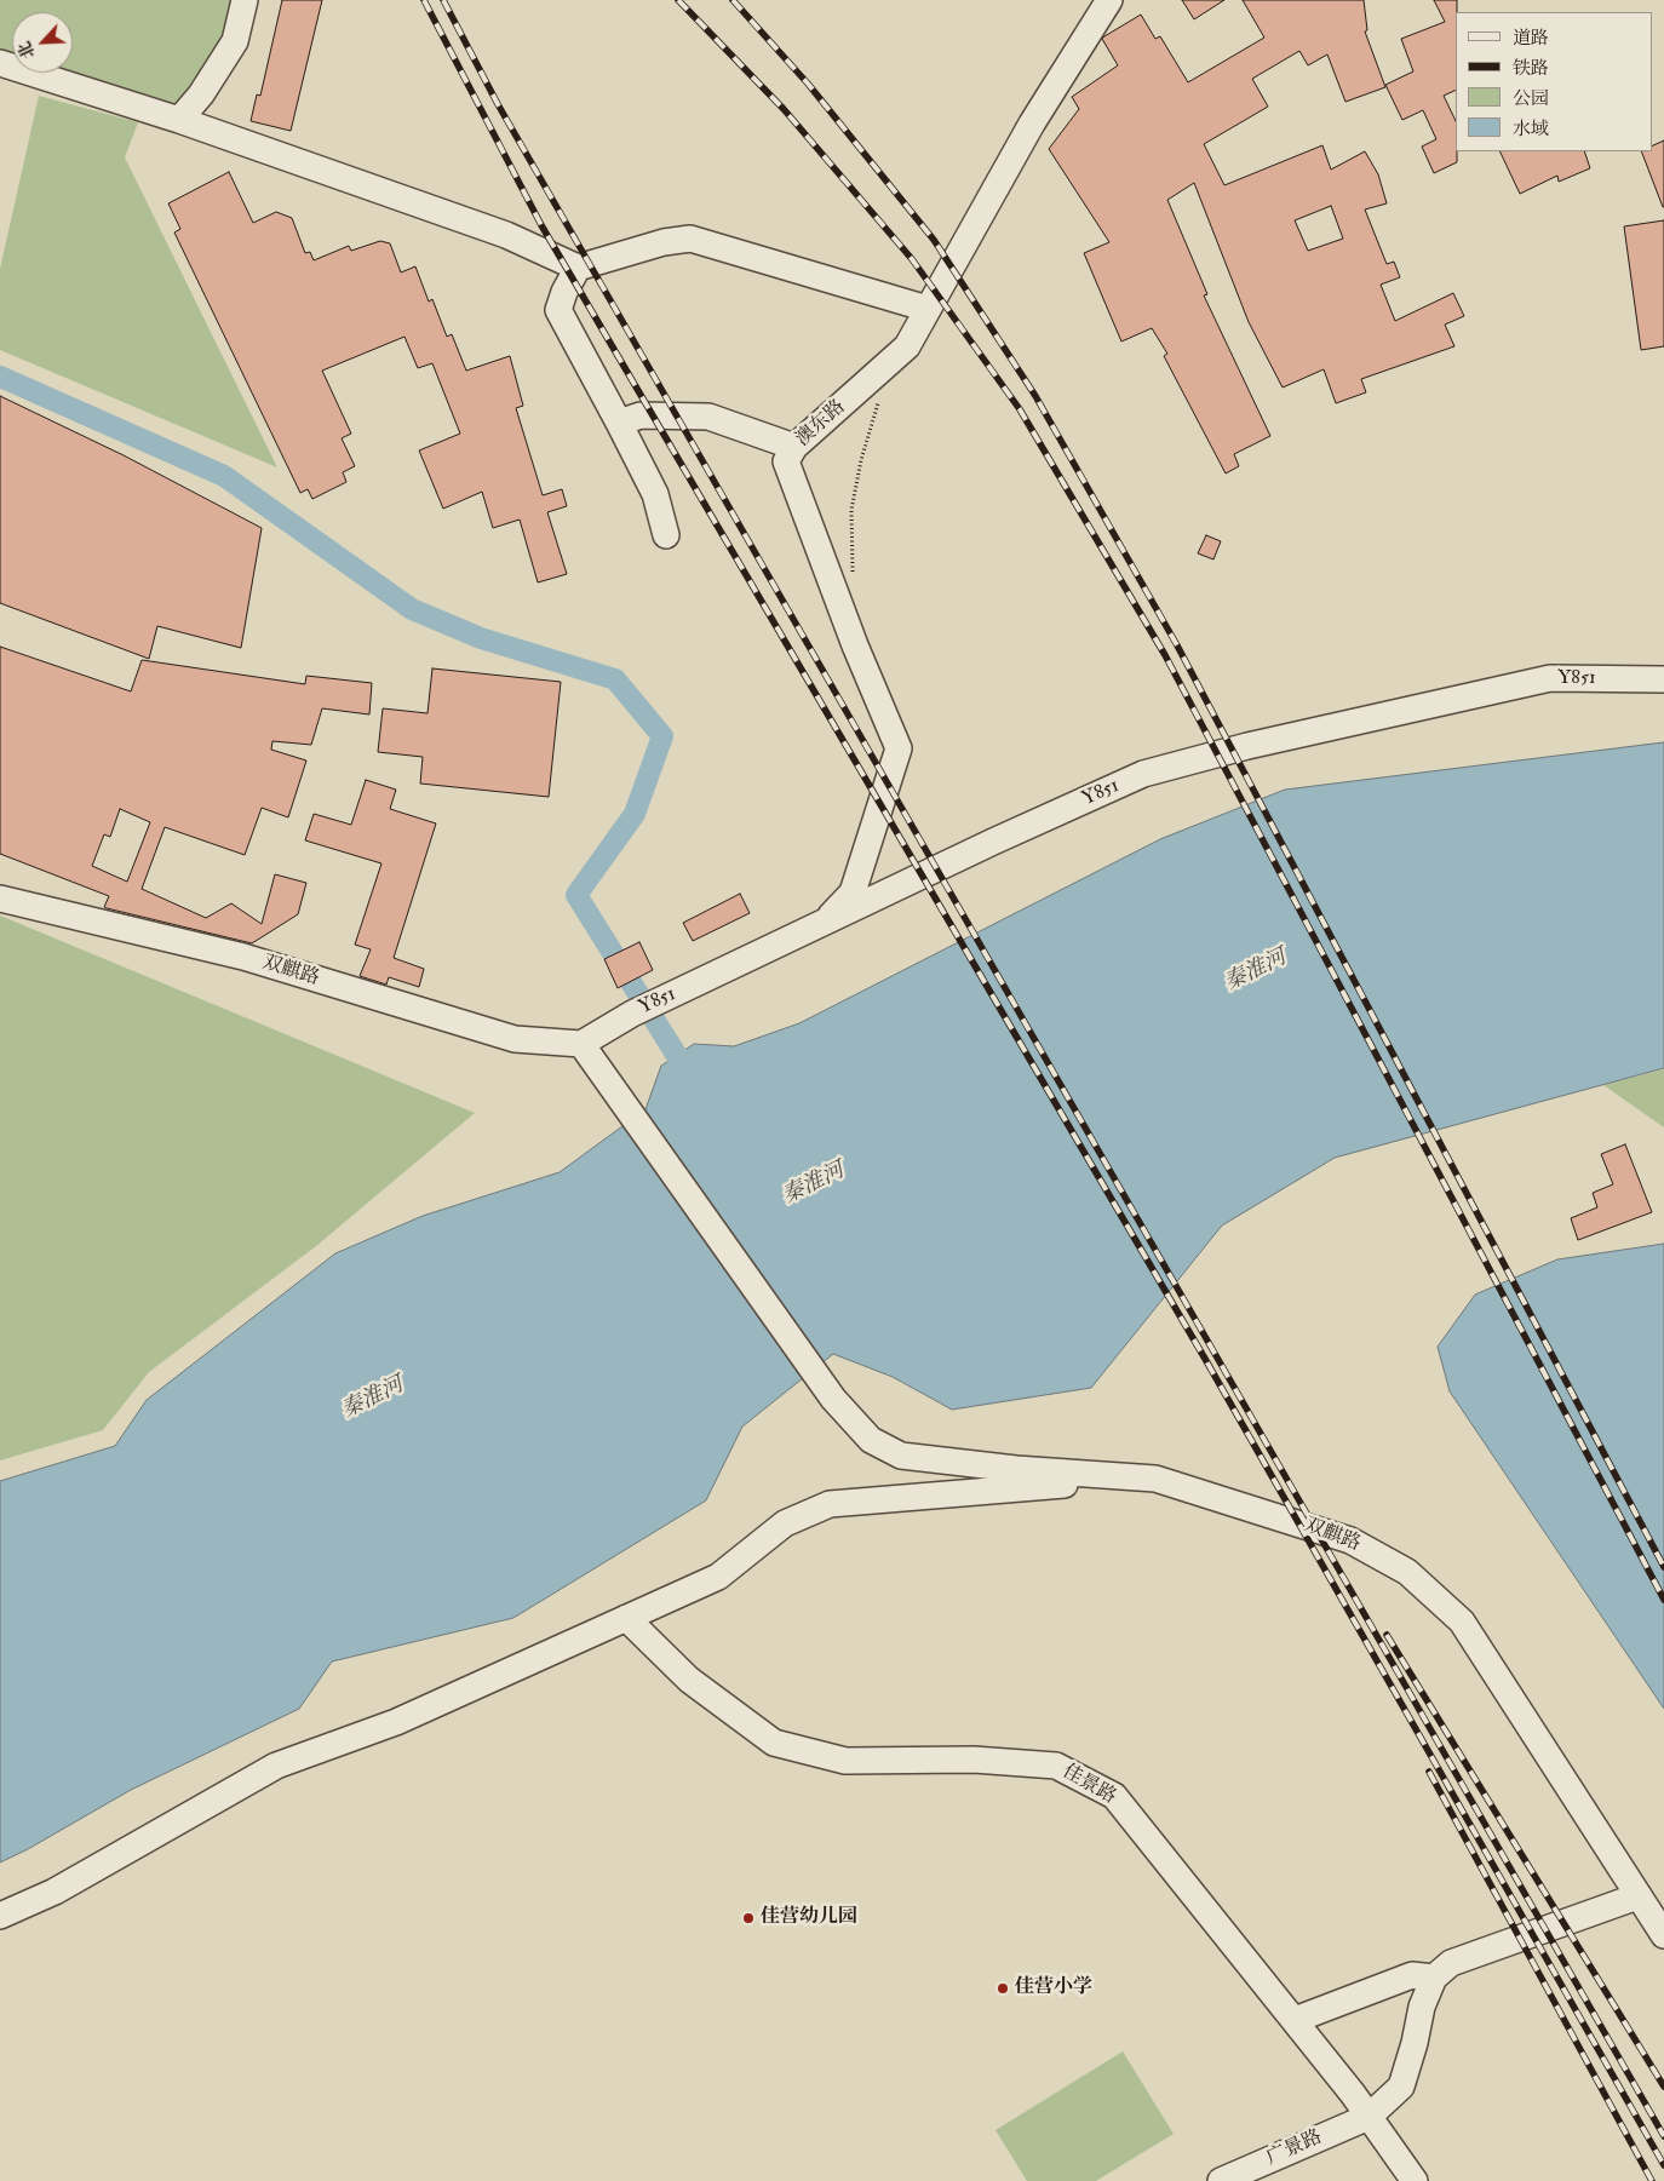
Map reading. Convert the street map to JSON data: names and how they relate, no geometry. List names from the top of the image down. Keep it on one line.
{"streets":{"street":["澳东路","Y851","双麒路","佳景路","广景路"]},"crossings":[["澳东路","Y851"],["Y851","双麒路"],["佳景路","广景路"]],"water":["秦淮河"],"places":["佳营幼儿园","佳营小学"],"legend":["道路","铁路","公园","水域"],"north":"bottom left"}
